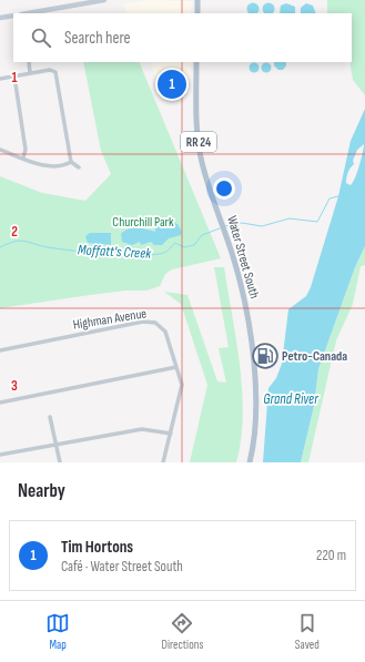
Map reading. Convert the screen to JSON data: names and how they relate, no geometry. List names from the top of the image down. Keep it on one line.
{"streets":{"main road":["RR 24","Water Street South"],"street":["Highman Avenue"]},"water":["Moffatt's Creek","Grand River"],"parks":["Churchill Park"],"places":{"fuel station":["Petro-Canada"]},"page":{"search":"Search here","pins":"1","heading":"Nearby","list":[{"mark":"1","name":"Tim Hortons","note":"Café · Water Street South","value":"220 m"}],"nav":["Map","Directions","Saved"]},"grid":{"rows":["1","2","3"]}}
